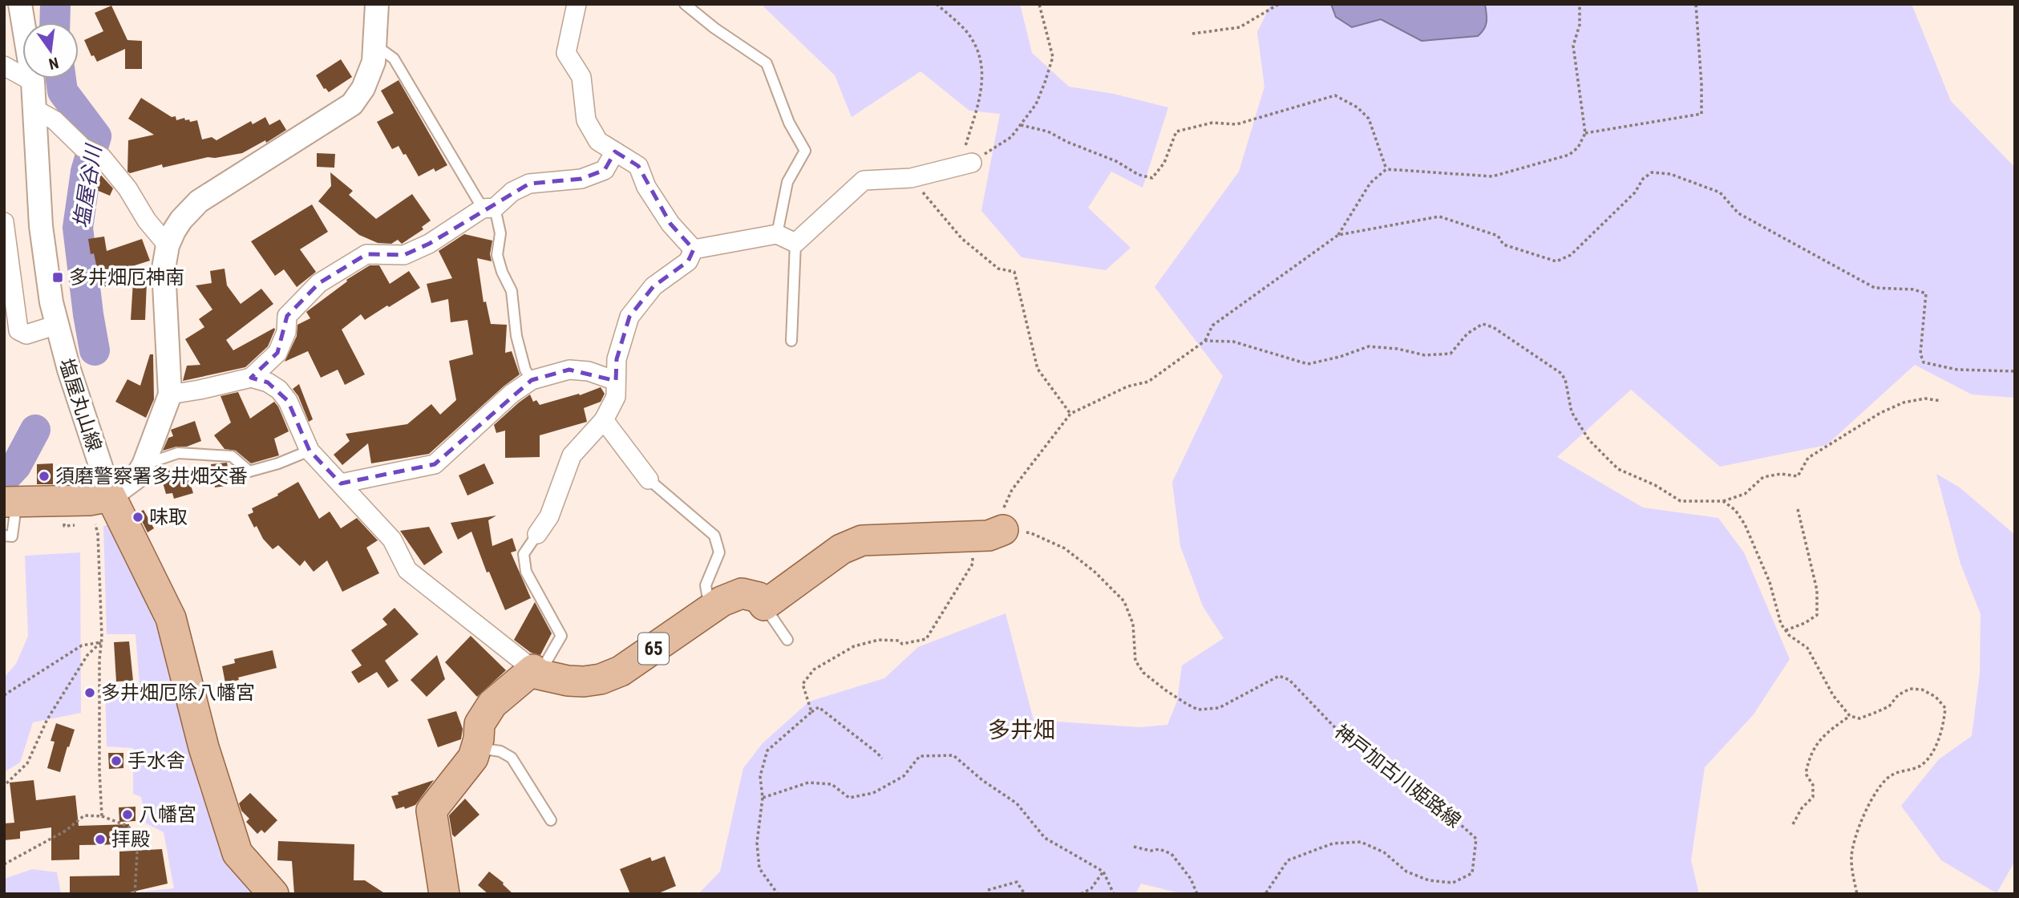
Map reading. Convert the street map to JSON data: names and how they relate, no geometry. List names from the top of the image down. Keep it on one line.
{"streets":{"main road":["65"],"street":["塩屋丸山線"],"path":["神戸加古川姫路線"]},"districts":["多井畑"],"water":["塩屋谷川"],"places":{"transit":["多井畑厄神南"],"other":["須磨警察署多井畑交番","味取","多井畑厄除八幡宮","手水舎","八幡宮","拝殿"]},"north":"bottom"}
